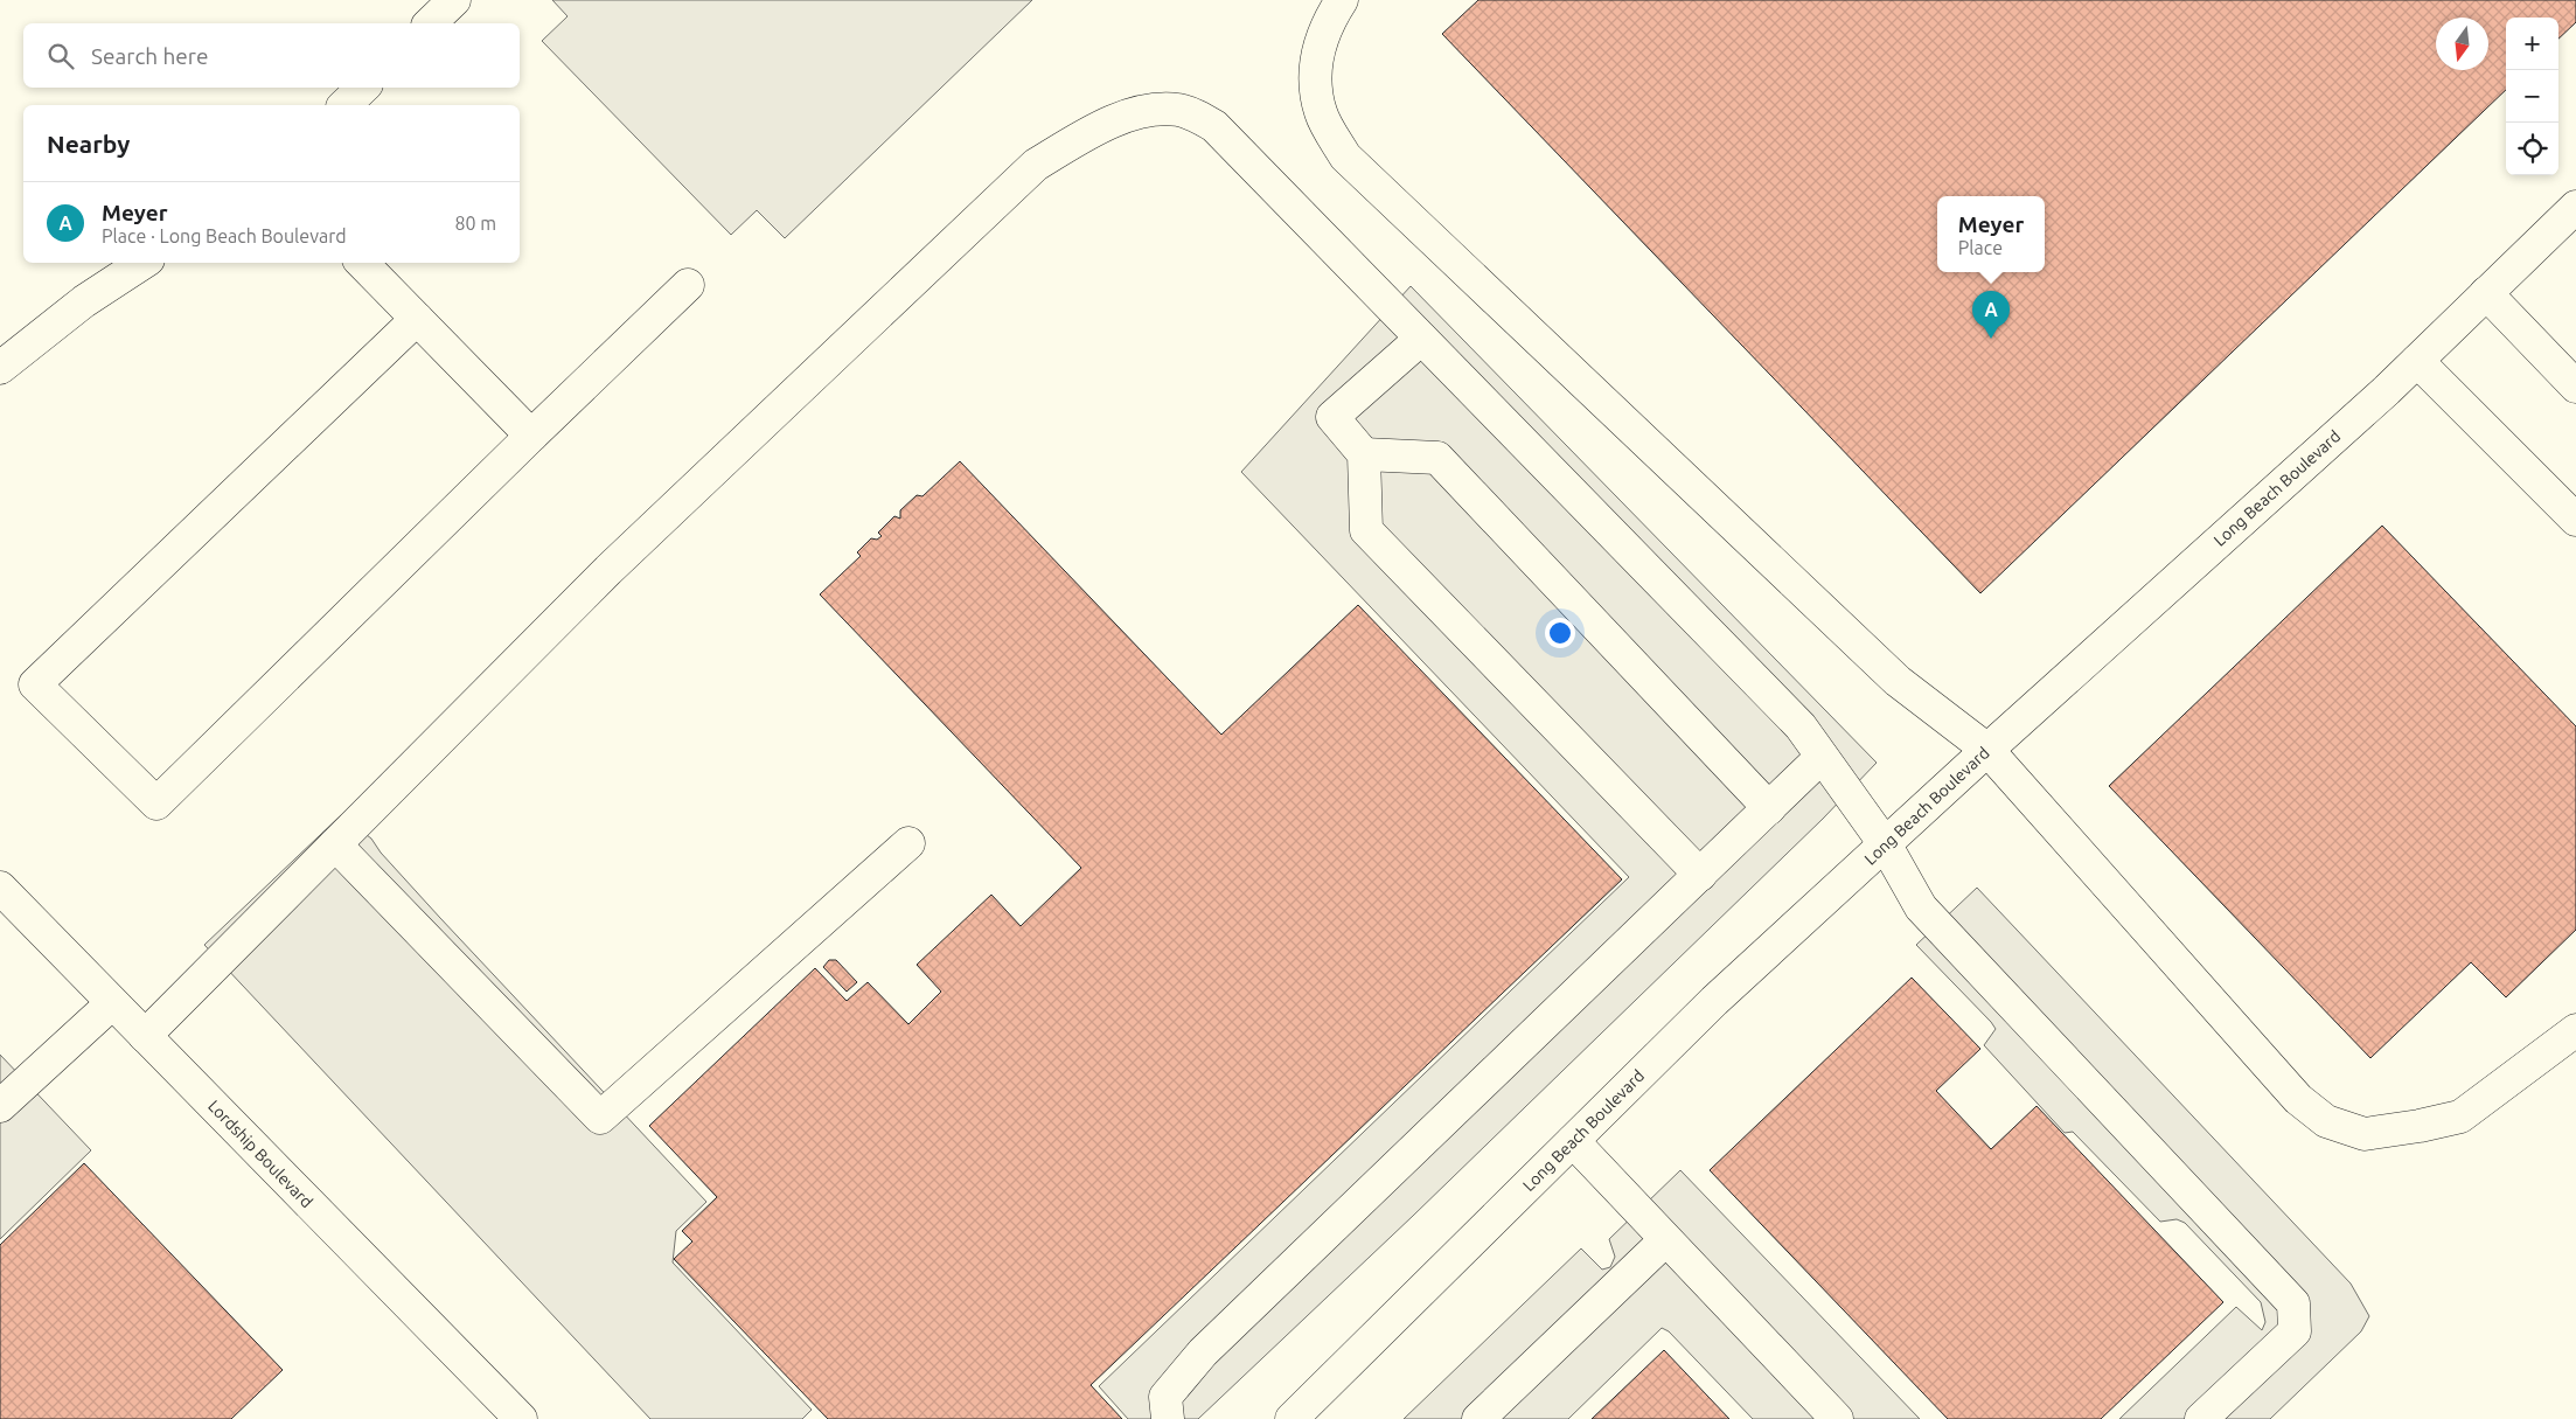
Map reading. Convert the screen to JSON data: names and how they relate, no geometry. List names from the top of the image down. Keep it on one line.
{"streets":{"street":["Long Beach Boulevard","Lordship Boulevard"]},"north":"bottom","page":{"map_buttons":["+","−"],"search":"Search here","heading":"Nearby","list":[{"mark":"A","name":"Meyer","note":"Place · Long Beach Boulevard","value":"80 m"}],"popup":["Meyer","Place"],"pins":"A"}}
